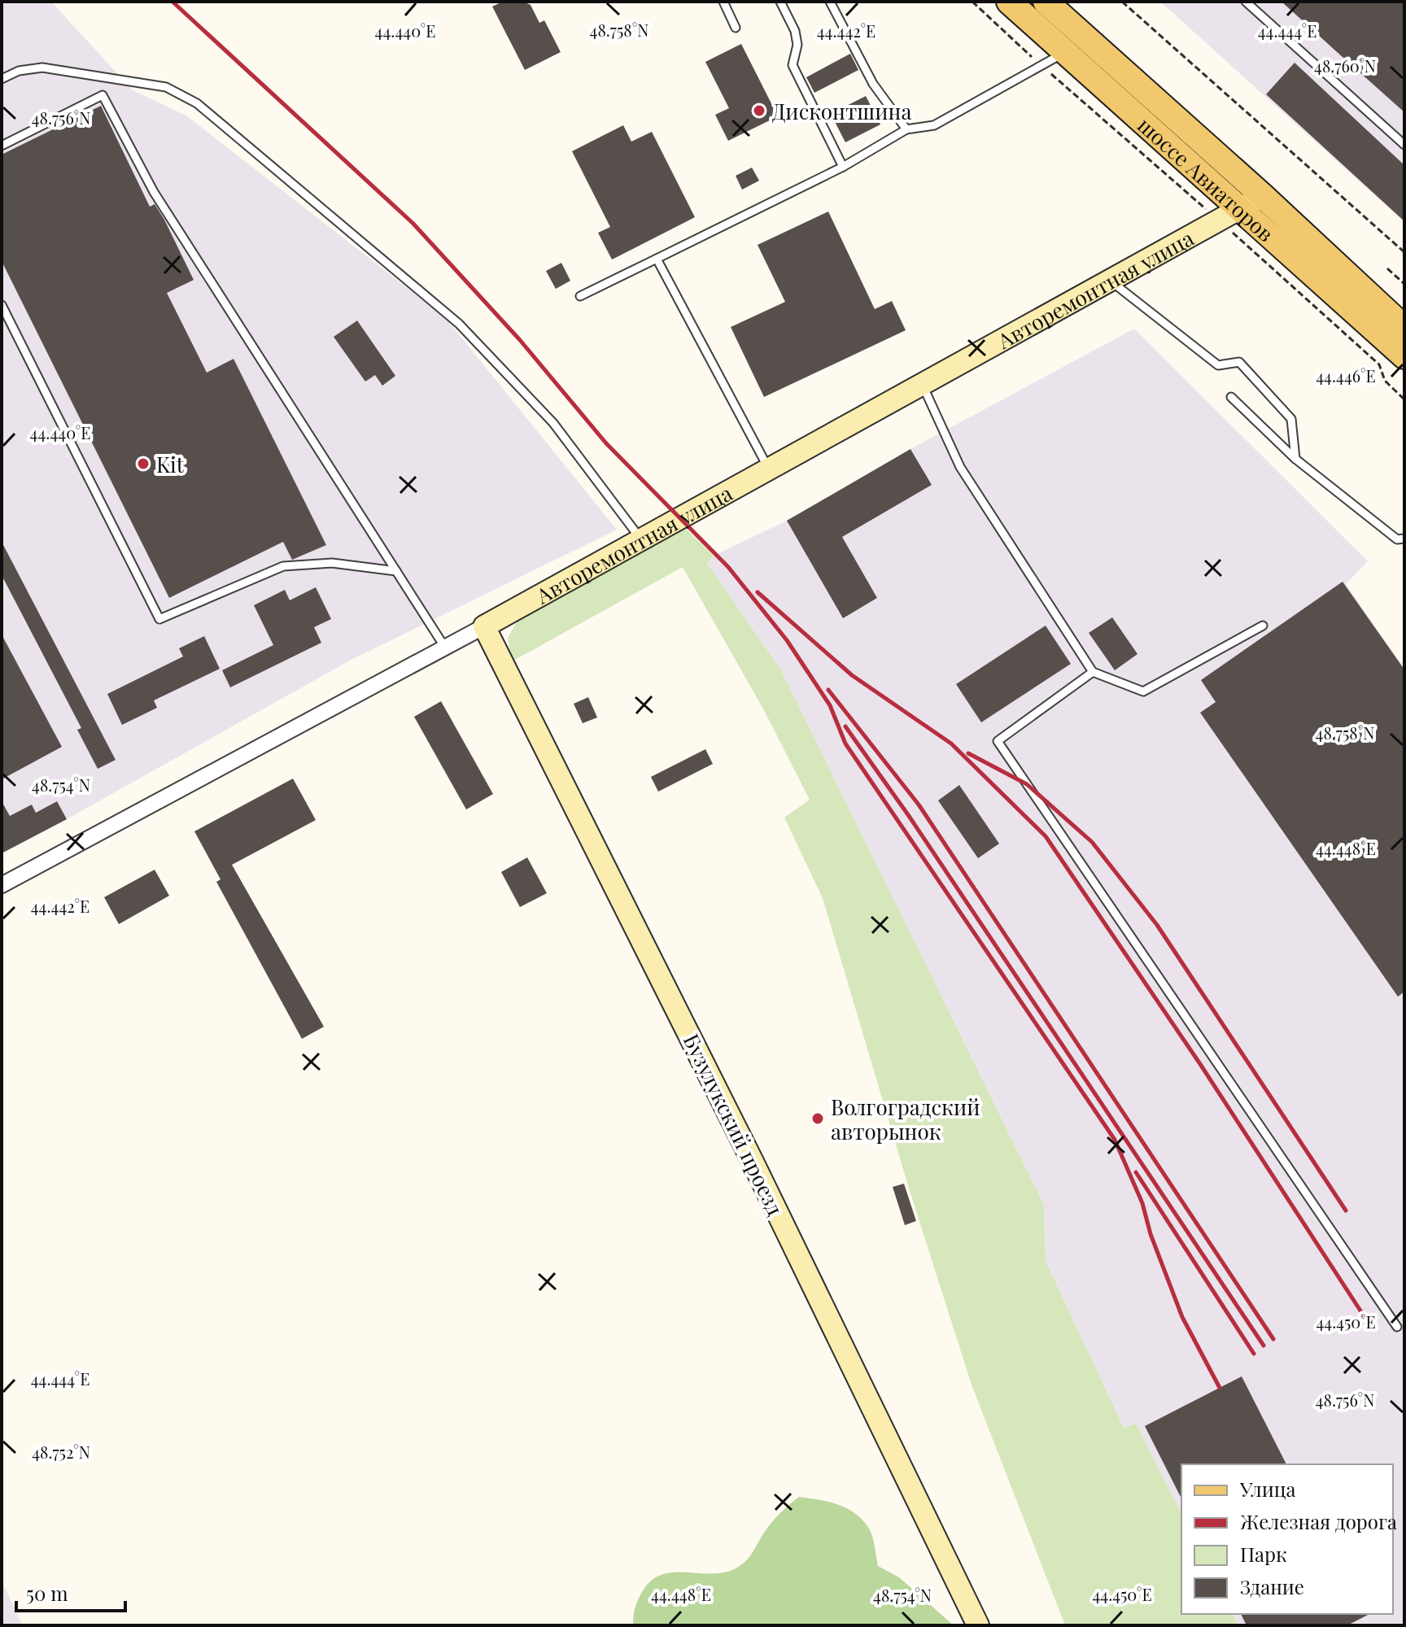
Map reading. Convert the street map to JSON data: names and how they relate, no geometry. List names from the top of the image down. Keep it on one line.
{"streets":{"main road":["шоссе Авиаторов","Авторемонтная улица","Бузулукский проезд"]},"crossings":[["шоссе Авиаторов","Авторемонтная улица"],["Авторемонтная улица","Бузулукский проезд"]],"places":["Дисконтшина","Kit","Волгоградский авторынок"],"legend":["Улица","Железная дорога","Парк","Здание"],"scale_bar":"50 m","coordinates":["48.758°N","44.440°E","44.442°E","44.444°E","48.760°N","48.756°N","44.446°E","48.754°N","44.448°E","44.450°E","48.752°N"]}
